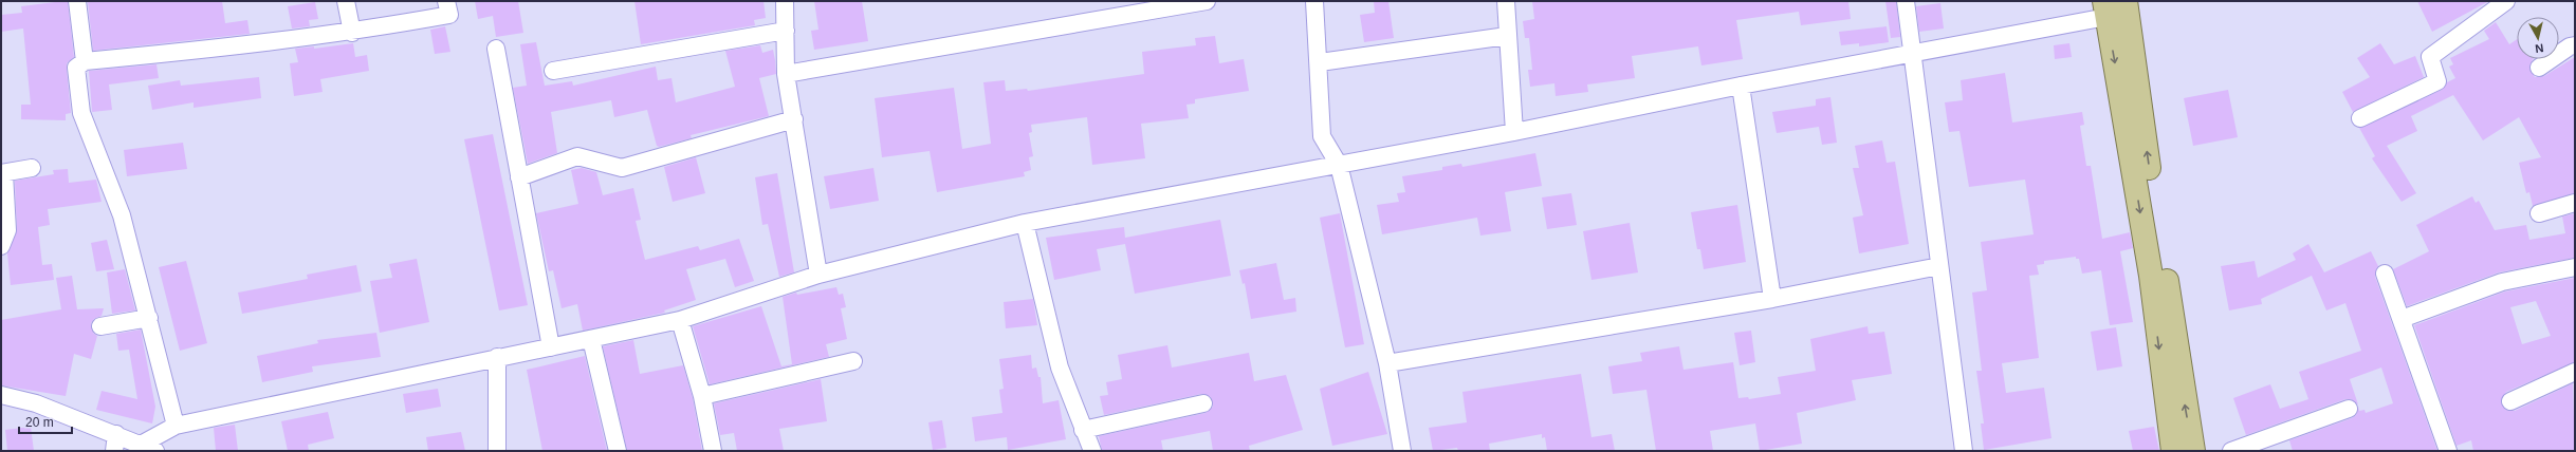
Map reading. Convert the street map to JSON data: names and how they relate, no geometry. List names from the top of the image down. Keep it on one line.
{"scale_bar":"20 m","north":"bottom"}
